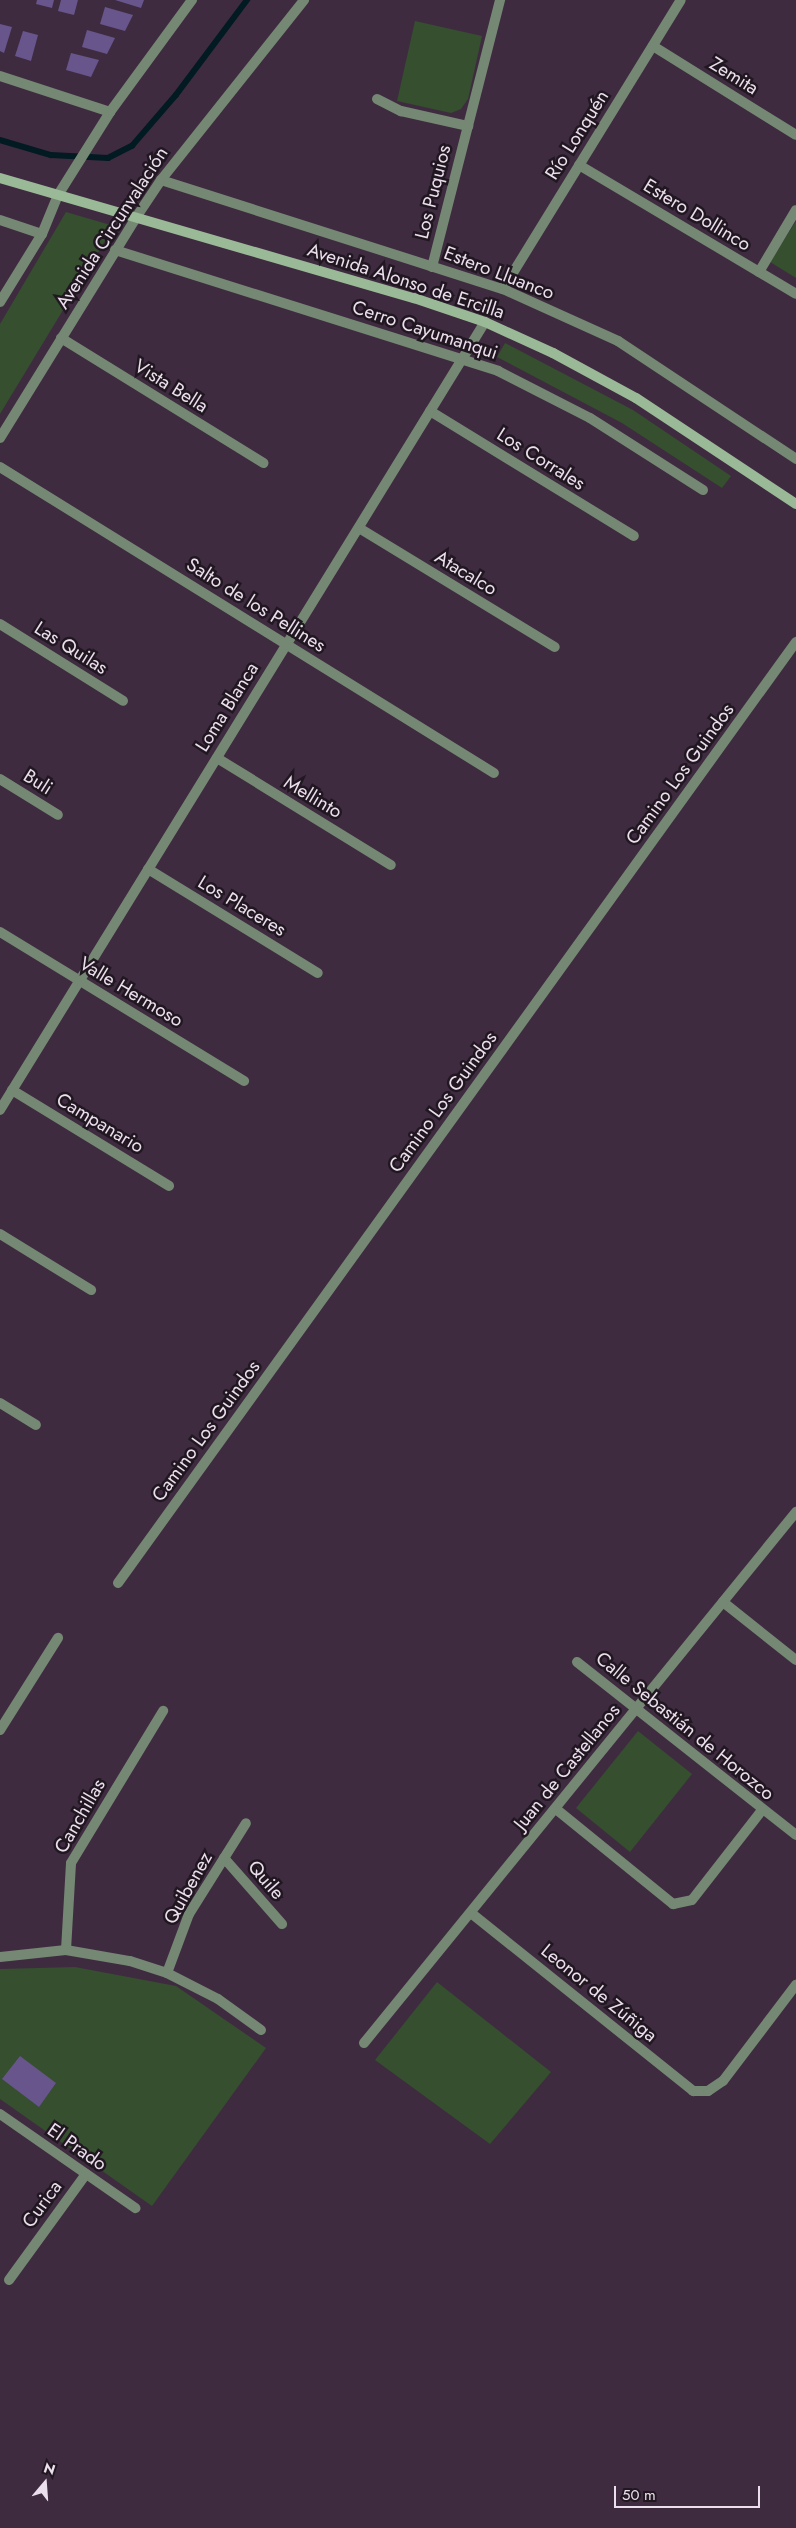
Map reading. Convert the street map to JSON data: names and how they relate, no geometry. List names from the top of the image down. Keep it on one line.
{"streets":{"main road":["Avenida Alonso de Ercilla"],"street":["Zemita","Río Lonquén","Los Puquios","Estero Dollinco","Avenida Circunvalación","Estero Lluanco","Cerro Cayumanqui","Vista Bella","Los Corrales","Atacalco","Salto de los Pellines","Las Quilas","Loma Blanca","Camino Los Guindos","Buli","Mellinto","Los Placeres","Valle Hermoso","Campanario","Calle Sebastián de Horozco","Juan de Castellanos","Canchillas","Quile","Quibenez","Leonor de Zúñiga","El Prado","Curica"]},"crossings":[["Zemita","Río Lonquén"],["Río Lonquén","Estero Dollinco"],["Río Lonquén","Estero Lluanco"],["Los Puquios","Estero Lluanco"],["Avenida Circunvalación","Estero Lluanco"],["Avenida Circunvalación","Avenida Alonso de Ercilla"],["Avenida Circunvalación","Cerro Cayumanqui"],["Avenida Circunvalación","Vista Bella"],["Avenida Alonso de Ercilla","Loma Blanca"],["Cerro Cayumanqui","Loma Blanca"],["Los Corrales","Loma Blanca"],["Atacalco","Loma Blanca"],["Salto de los Pellines","Loma Blanca"],["Loma Blanca","Mellinto"],["Loma Blanca","Los Placeres"],["Loma Blanca","Valle Hermoso"],["Loma Blanca","Campanario"],["Calle Sebastián de Horozco","Juan de Castellanos"],["Juan de Castellanos","Leonor de Zúñiga"],["Quile","Quibenez"],["El Prado","Curica"]],"scale_bar":"50 m","north":"top"}
